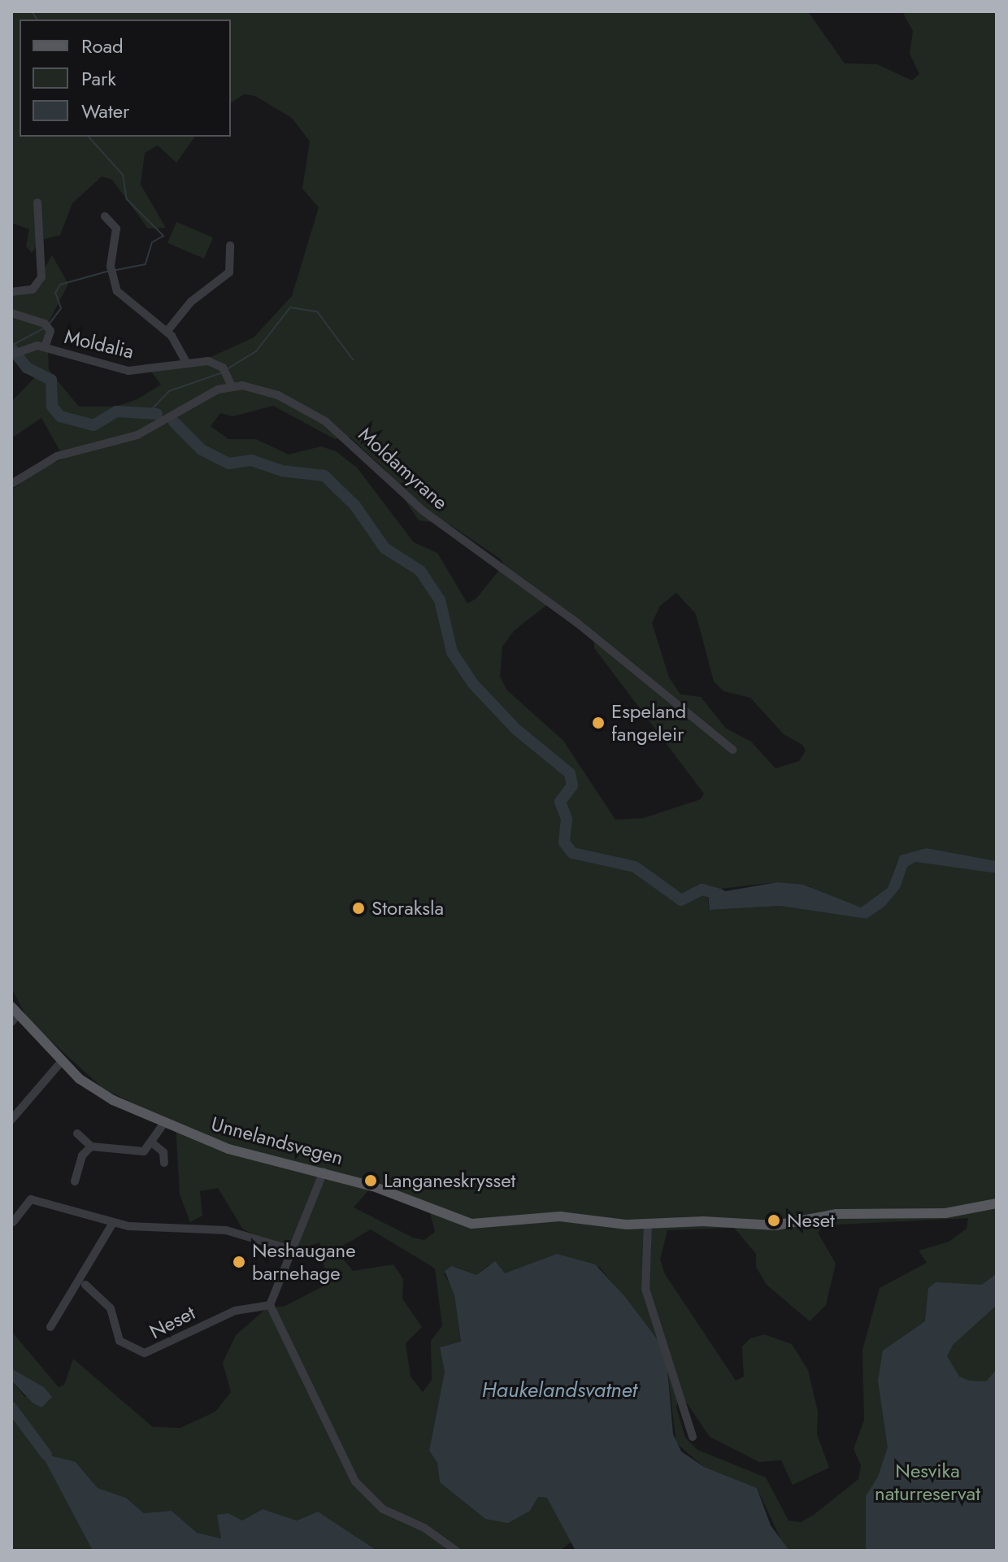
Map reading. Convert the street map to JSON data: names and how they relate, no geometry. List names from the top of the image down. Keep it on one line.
{"streets":{"main road":["Unnelandsvegen"],"street":["Moldalia","Moldamyrane","Neset"]},"crossings":[["Moldalia","Moldamyrane"]],"water":["Haukelandsvatnet"],"parks":["Nesvika naturreservat"],"places":["Espeland fangeleir","Storaksla","Langaneskrysset","Neset","Neshaugane barnehage"],"legend":["Road","Park","Water"]}
